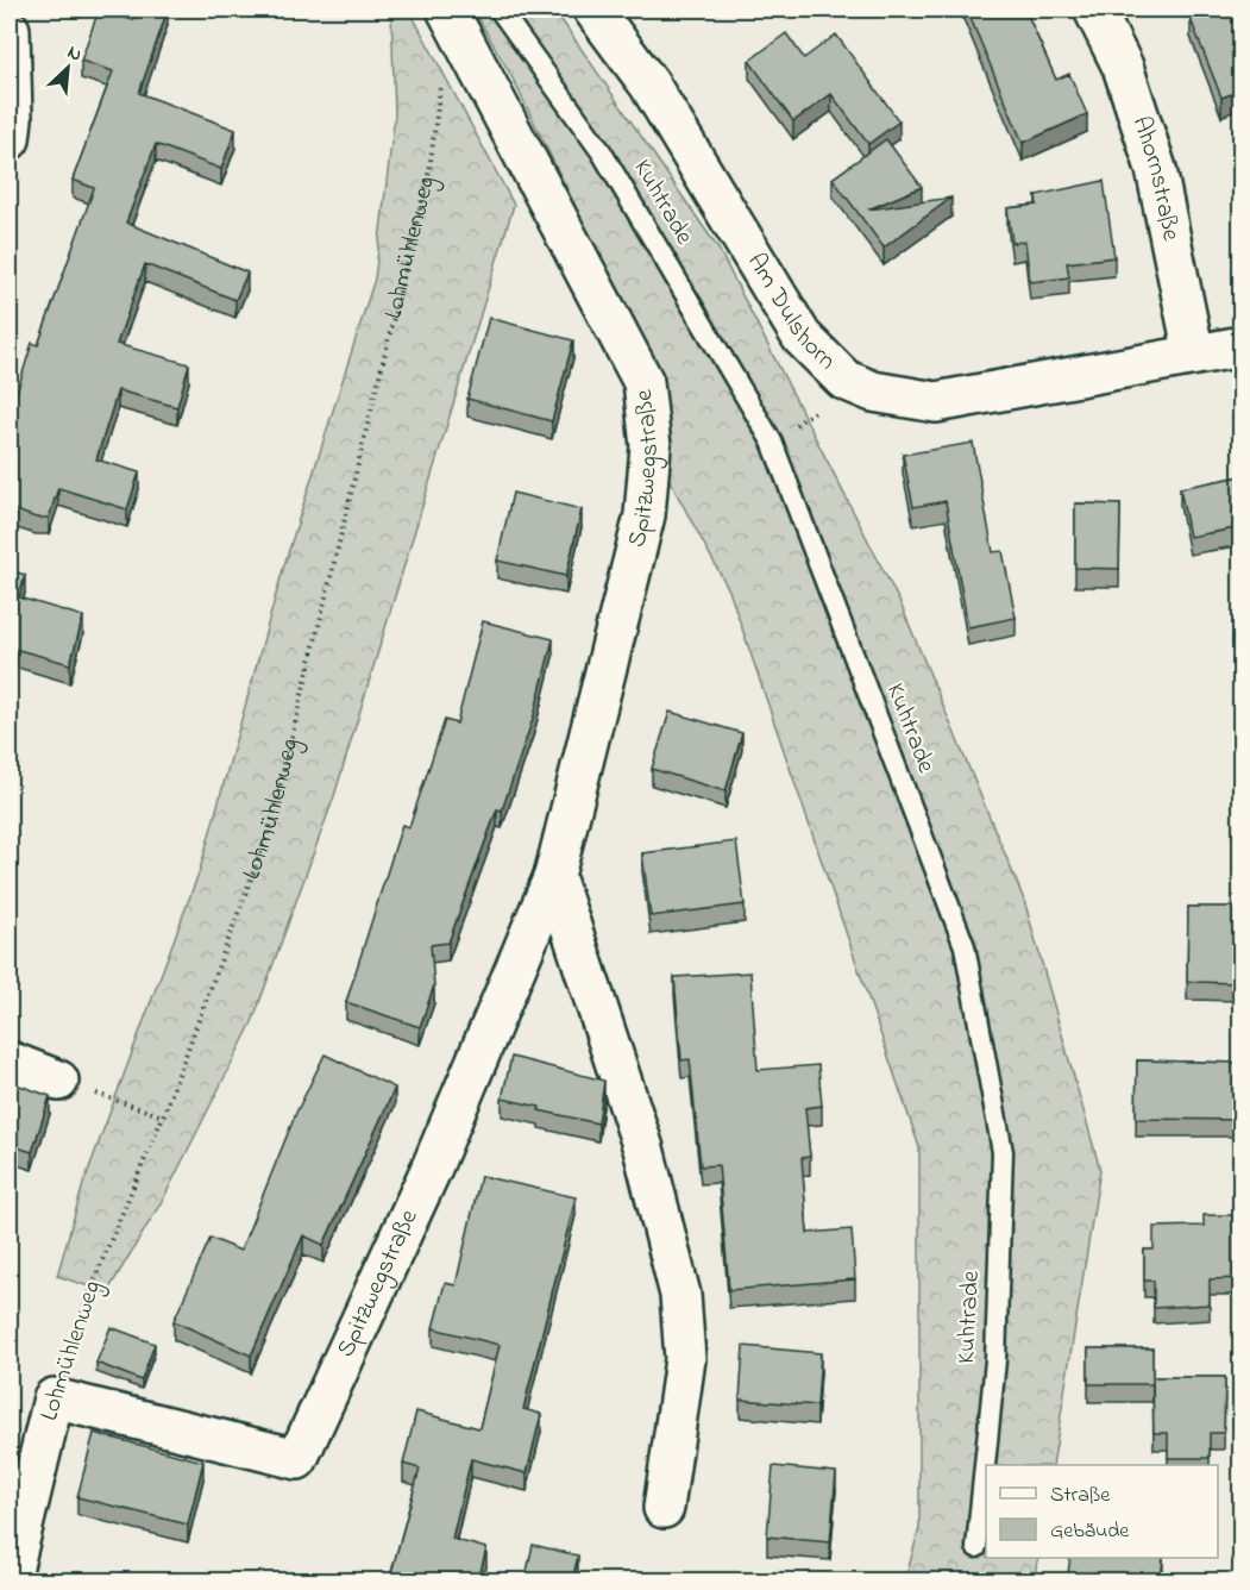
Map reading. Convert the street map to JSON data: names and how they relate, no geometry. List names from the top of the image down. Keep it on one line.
{"streets":{"street":["Ahornstraße","Lohmühlenweg","Am Dulshorn","Spitzwegstraße"],"lane":["Kuhtrade"]},"crossings":[["Ahornstraße","Am Dulshorn"],["Lohmühlenweg","Spitzwegstraße"]],"legend":["Straße","Gebäude"],"north":"top right"}
